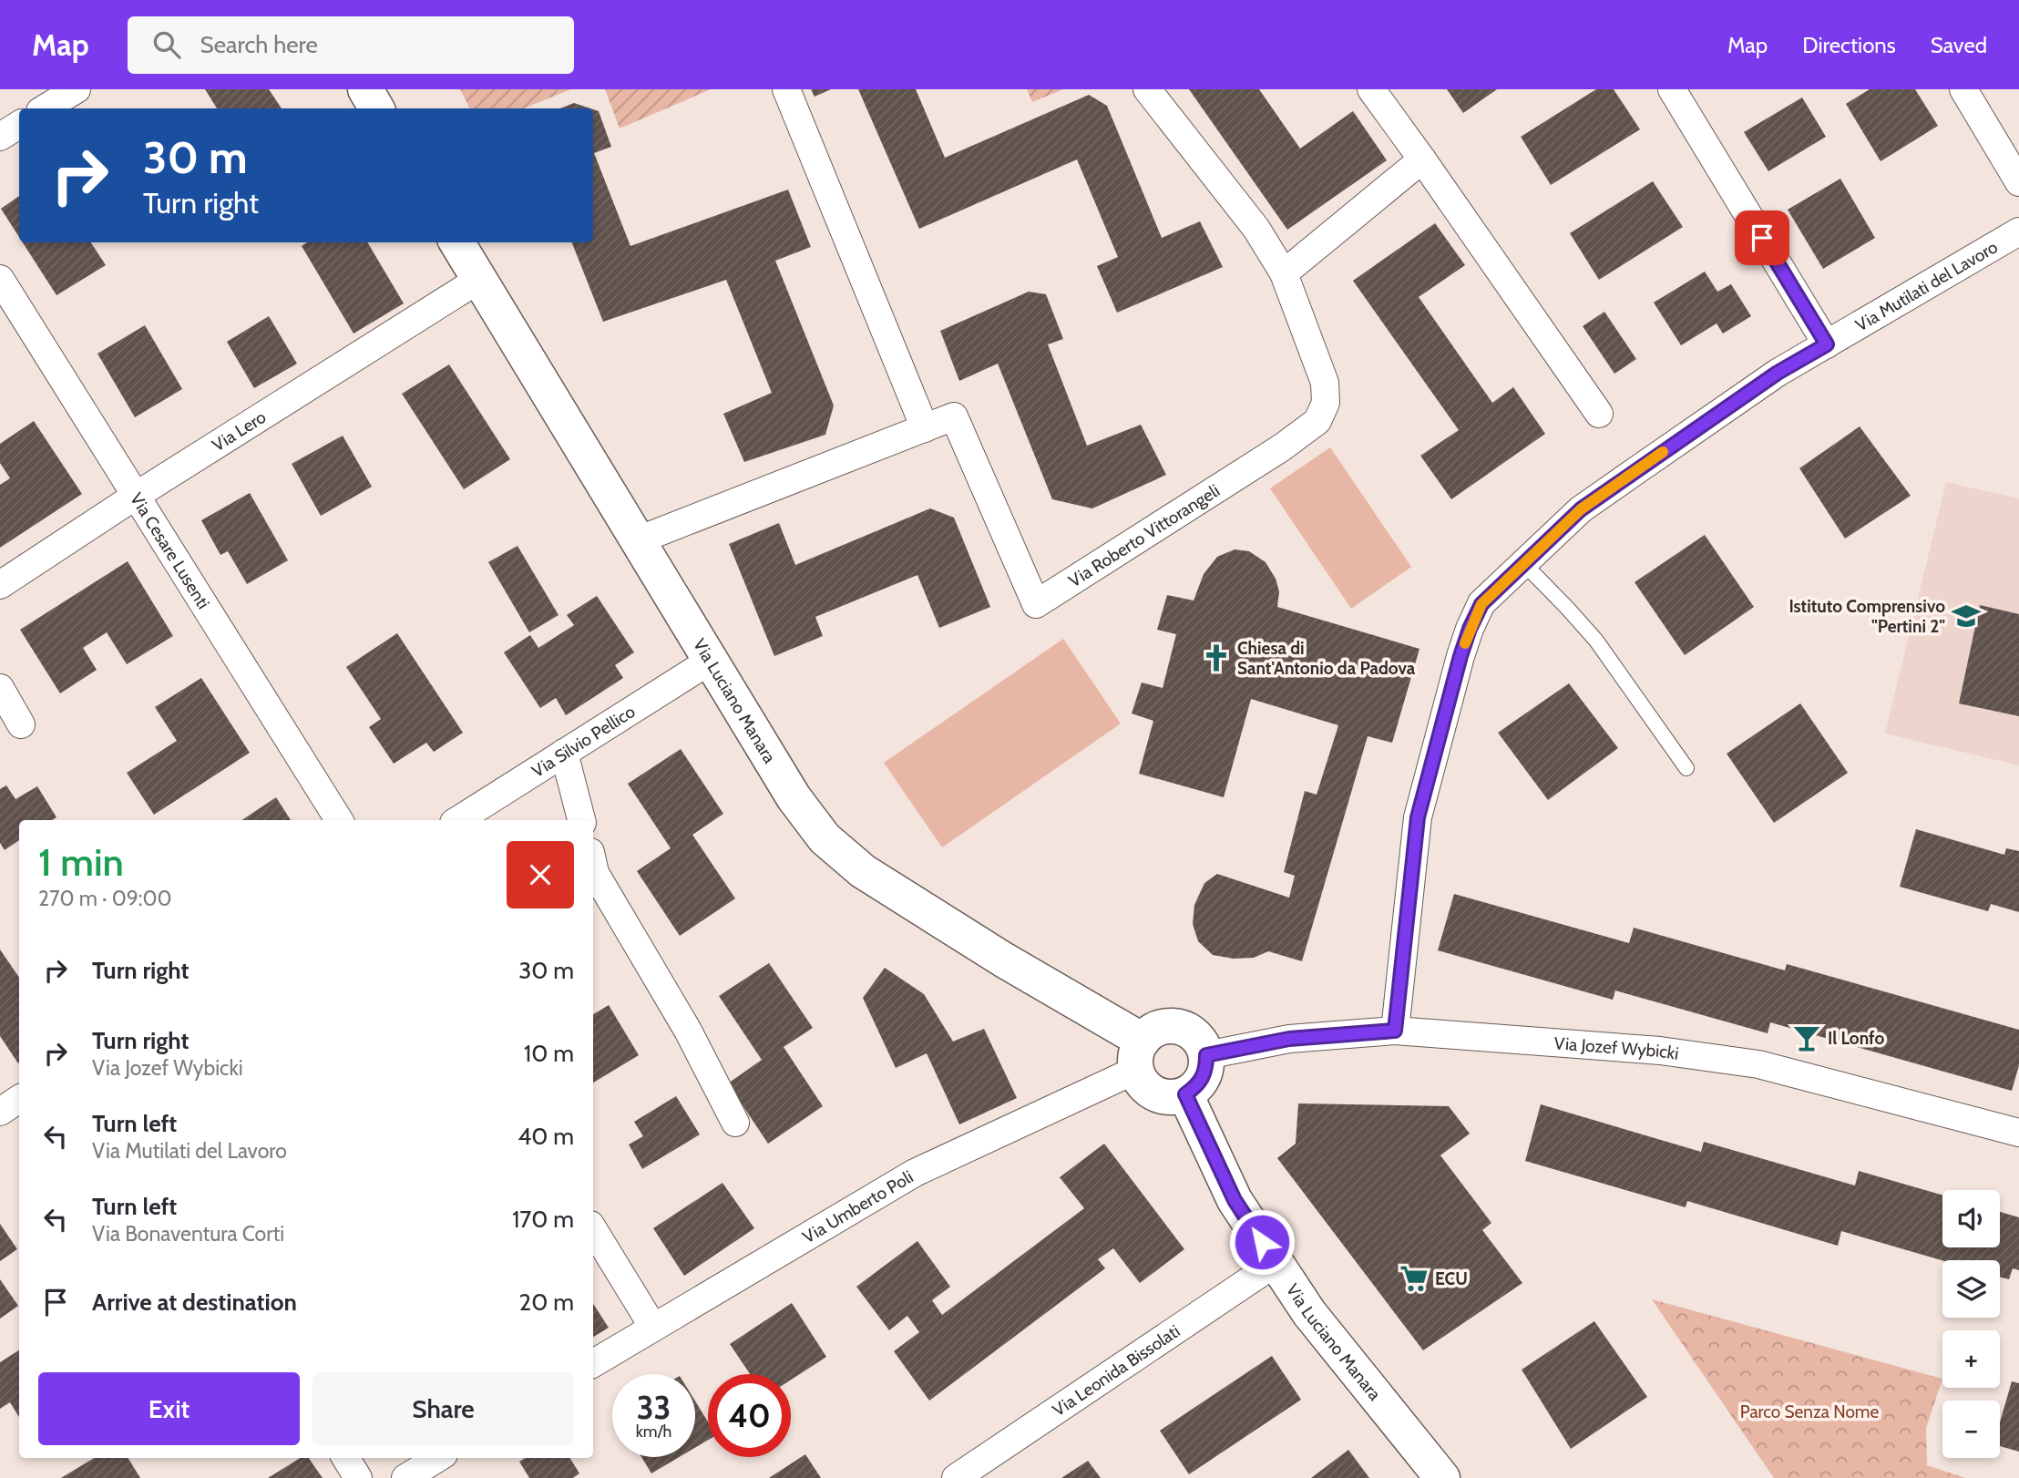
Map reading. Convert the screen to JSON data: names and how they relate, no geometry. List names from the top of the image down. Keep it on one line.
{"streets":{"street":["Via Mutilati del Lavoro","Via Lero","Via Roberto Vittorangeli","Via Cesare Lusenti","Via Luciano Manara","Via Silvio Pellico","Via Jozef Wybicki","Via Umberto Poli","Via Leonida Bissolati"]},"crossings":[["Via Mutilati del Lavoro","Via Jozef Wybicki"],["Via Lero","Via Cesare Lusenti"],["Via Lero","Via Luciano Manara"],["Via Roberto Vittorangeli","Via Luciano Manara"],["Via Luciano Manara","Via Silvio Pellico"],["Via Luciano Manara","Via Jozef Wybicki"],["Via Luciano Manara","Via Umberto Poli"],["Via Luciano Manara","Via Leonida Bissolati"],["Via Jozef Wybicki","Via Umberto Poli"]],"parks":["Parco Senza Nome"],"places":{"school or university":["Istituto Comprensivo \"Pertini 2\""],"church":["Chiesa di Sant'Antonio da Padova"],"bar":["Il Lonfo"],"supermarket":["ECU"]},"page":{"header":"Map","search":"Search here","nav":["Map","Directions","Saved"],"turn":["30 m","Turn right"],"heading":["1 min","270 m · 09:00"],"list":[{"name":"Turn right","value":"30 m"},{"name":"Turn right","note":"Via Jozef Wybicki","value":"10 m"},{"name":"Turn left","note":"Via Mutilati del Lavoro","value":"40 m"},{"name":"Turn left","note":"Via Bonaventura Corti","value":"170 m"},{"name":"Arrive at destination","value":"20 m"}],"map_buttons":["+","−"],"buttons":["Exit","Share"],"speed":"33 km/h","limit":"40"}}
